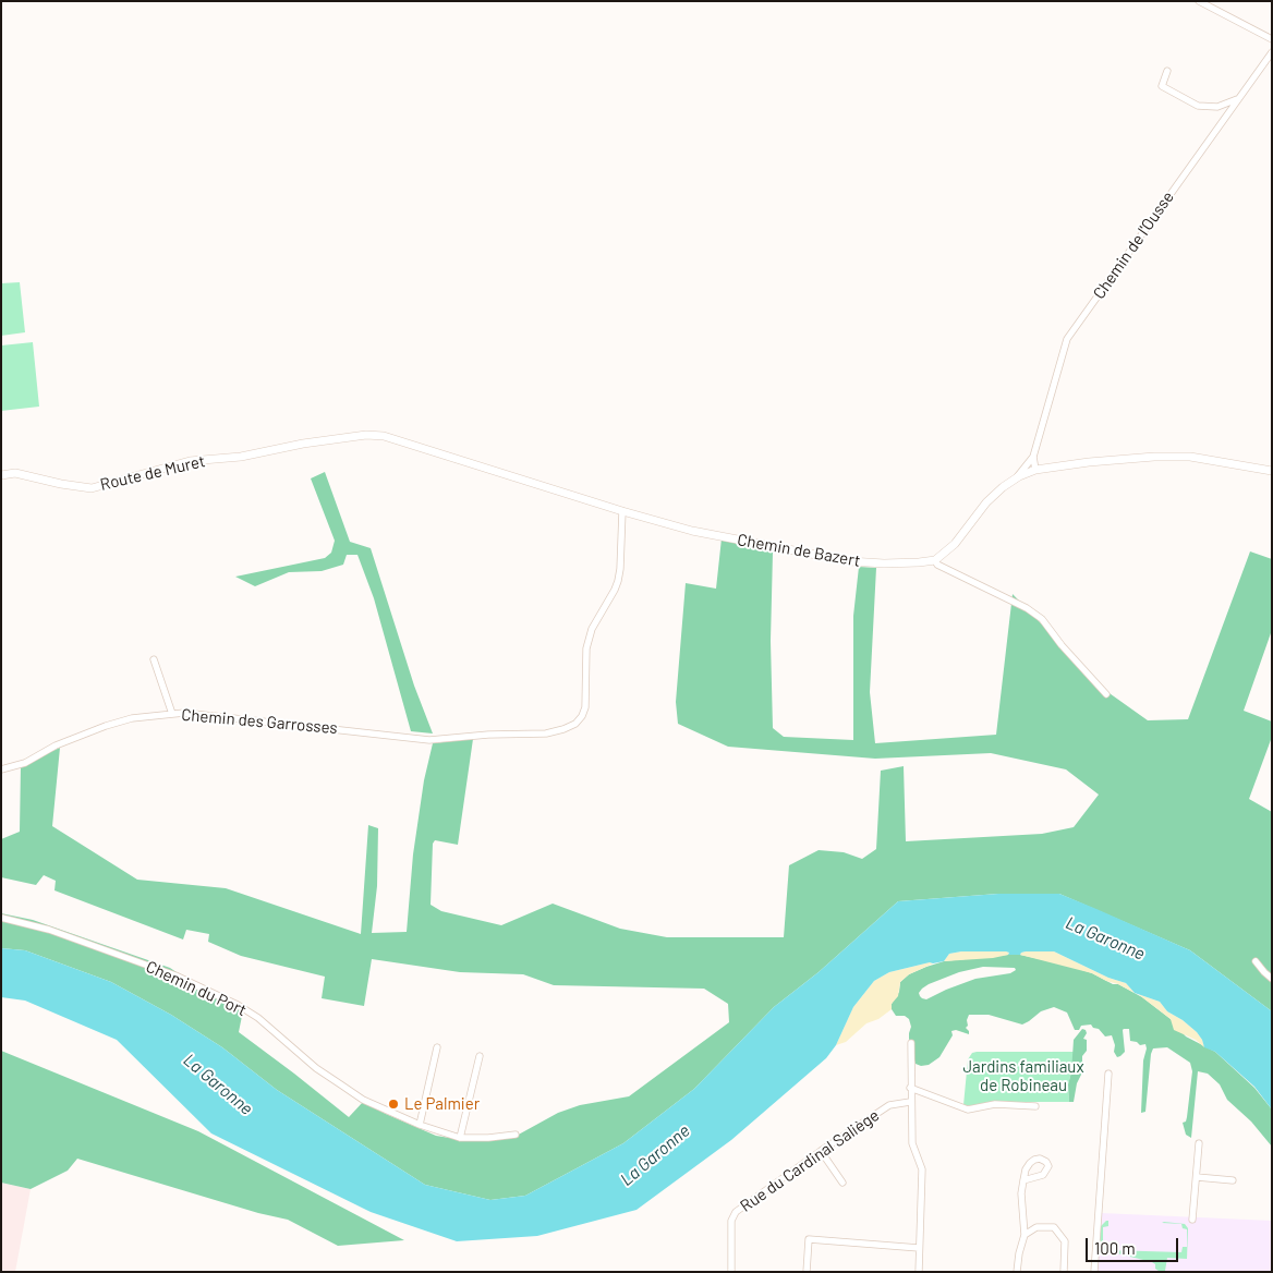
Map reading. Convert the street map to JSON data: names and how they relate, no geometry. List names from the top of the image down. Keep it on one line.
{"streets":{"street":["Chemin de l'Ousse","Route de Muret","Chemin de Bazert","Chemin des Garrosses","Chemin du Port","Rue du Cardinal Saliège"]},"crossings":[["Route de Muret","Chemin de Bazert"],["Chemin de Bazert","Chemin des Garrosses"]],"water":["La Garonne"],"parks":["Jardins familiaux de Robineau"],"places":["Le Palmier"],"scale_bar":"100 m"}
